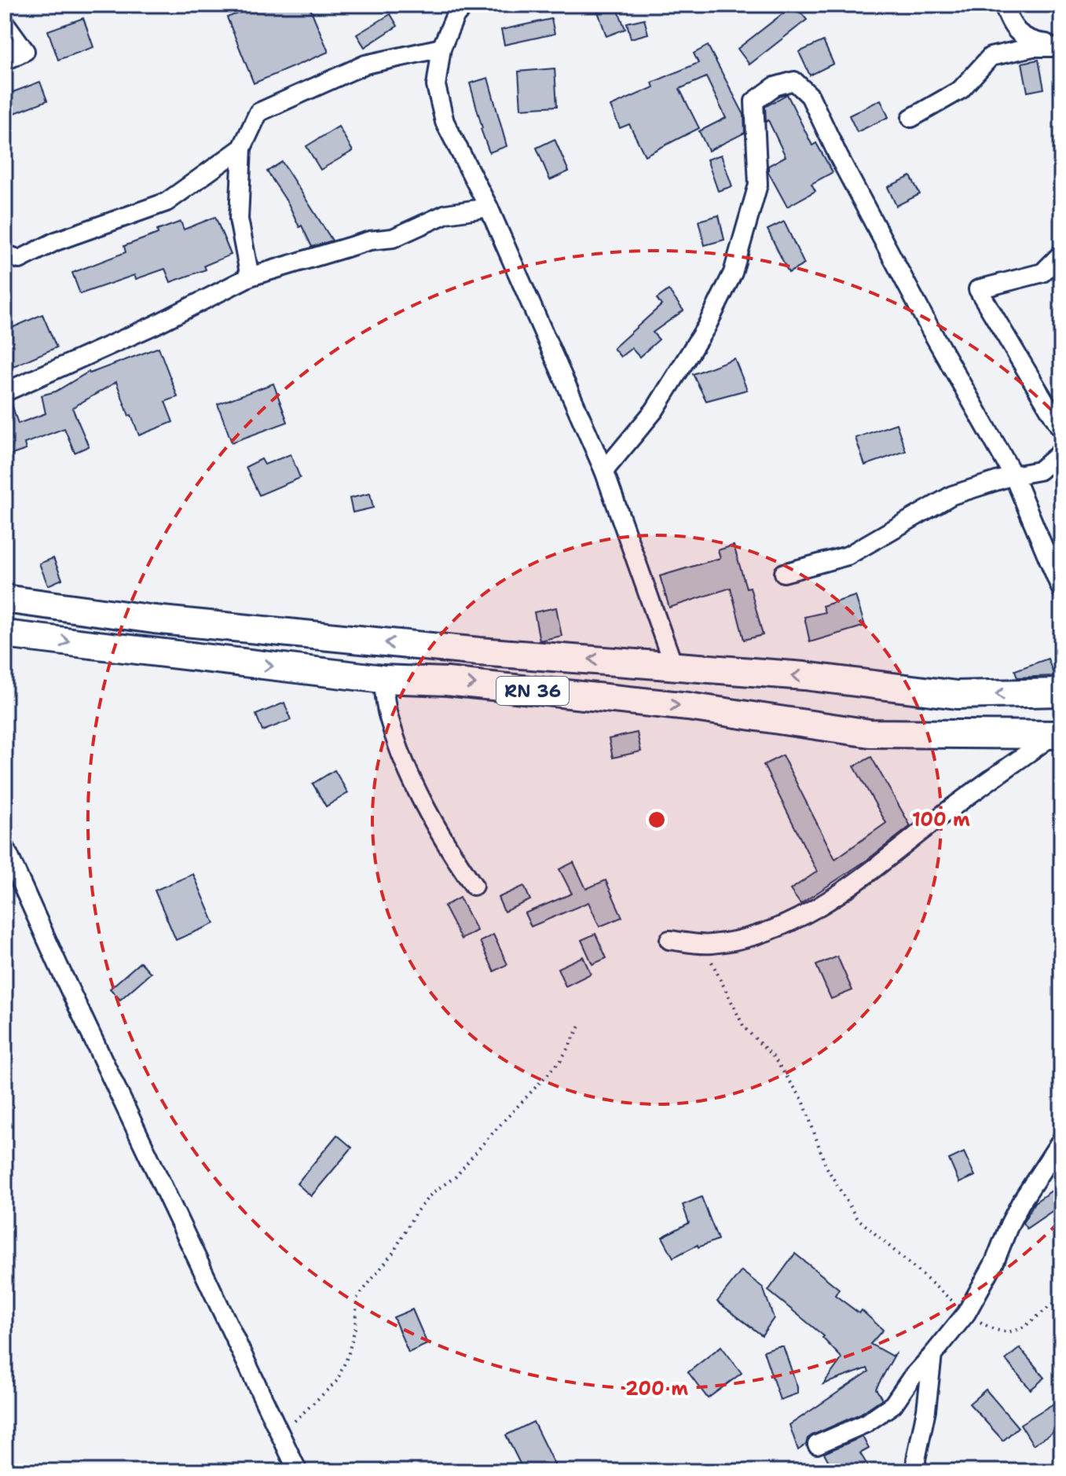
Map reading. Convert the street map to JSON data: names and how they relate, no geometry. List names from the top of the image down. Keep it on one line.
{"streets":{"main road":["RN 36"]},"rings":["100 m","200 m"]}
